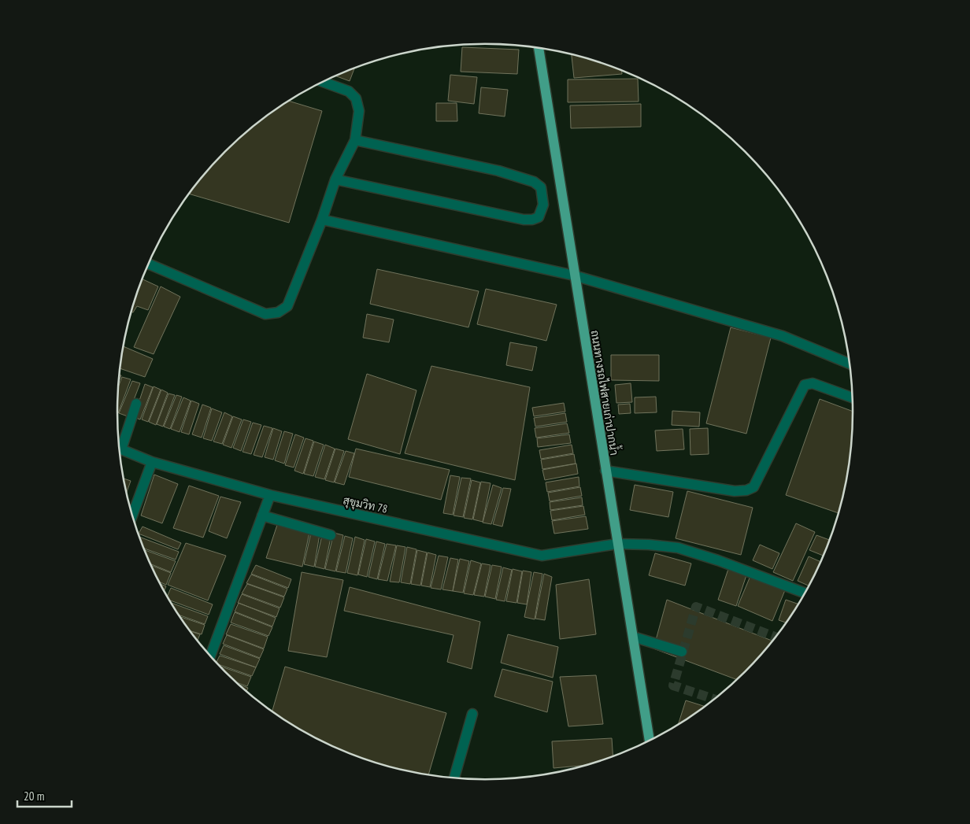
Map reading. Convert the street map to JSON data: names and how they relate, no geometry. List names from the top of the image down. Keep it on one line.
{"streets":{"main road":["ถนนทางรถไฟสายเก่าปากน้ำ"],"street":["สุขุมวิท 78"]},"crossings":[["ถนนทางรถไฟสายเก่าปากน้ำ","สุขุมวิท 78"]],"scale_bar":"20 m"}
